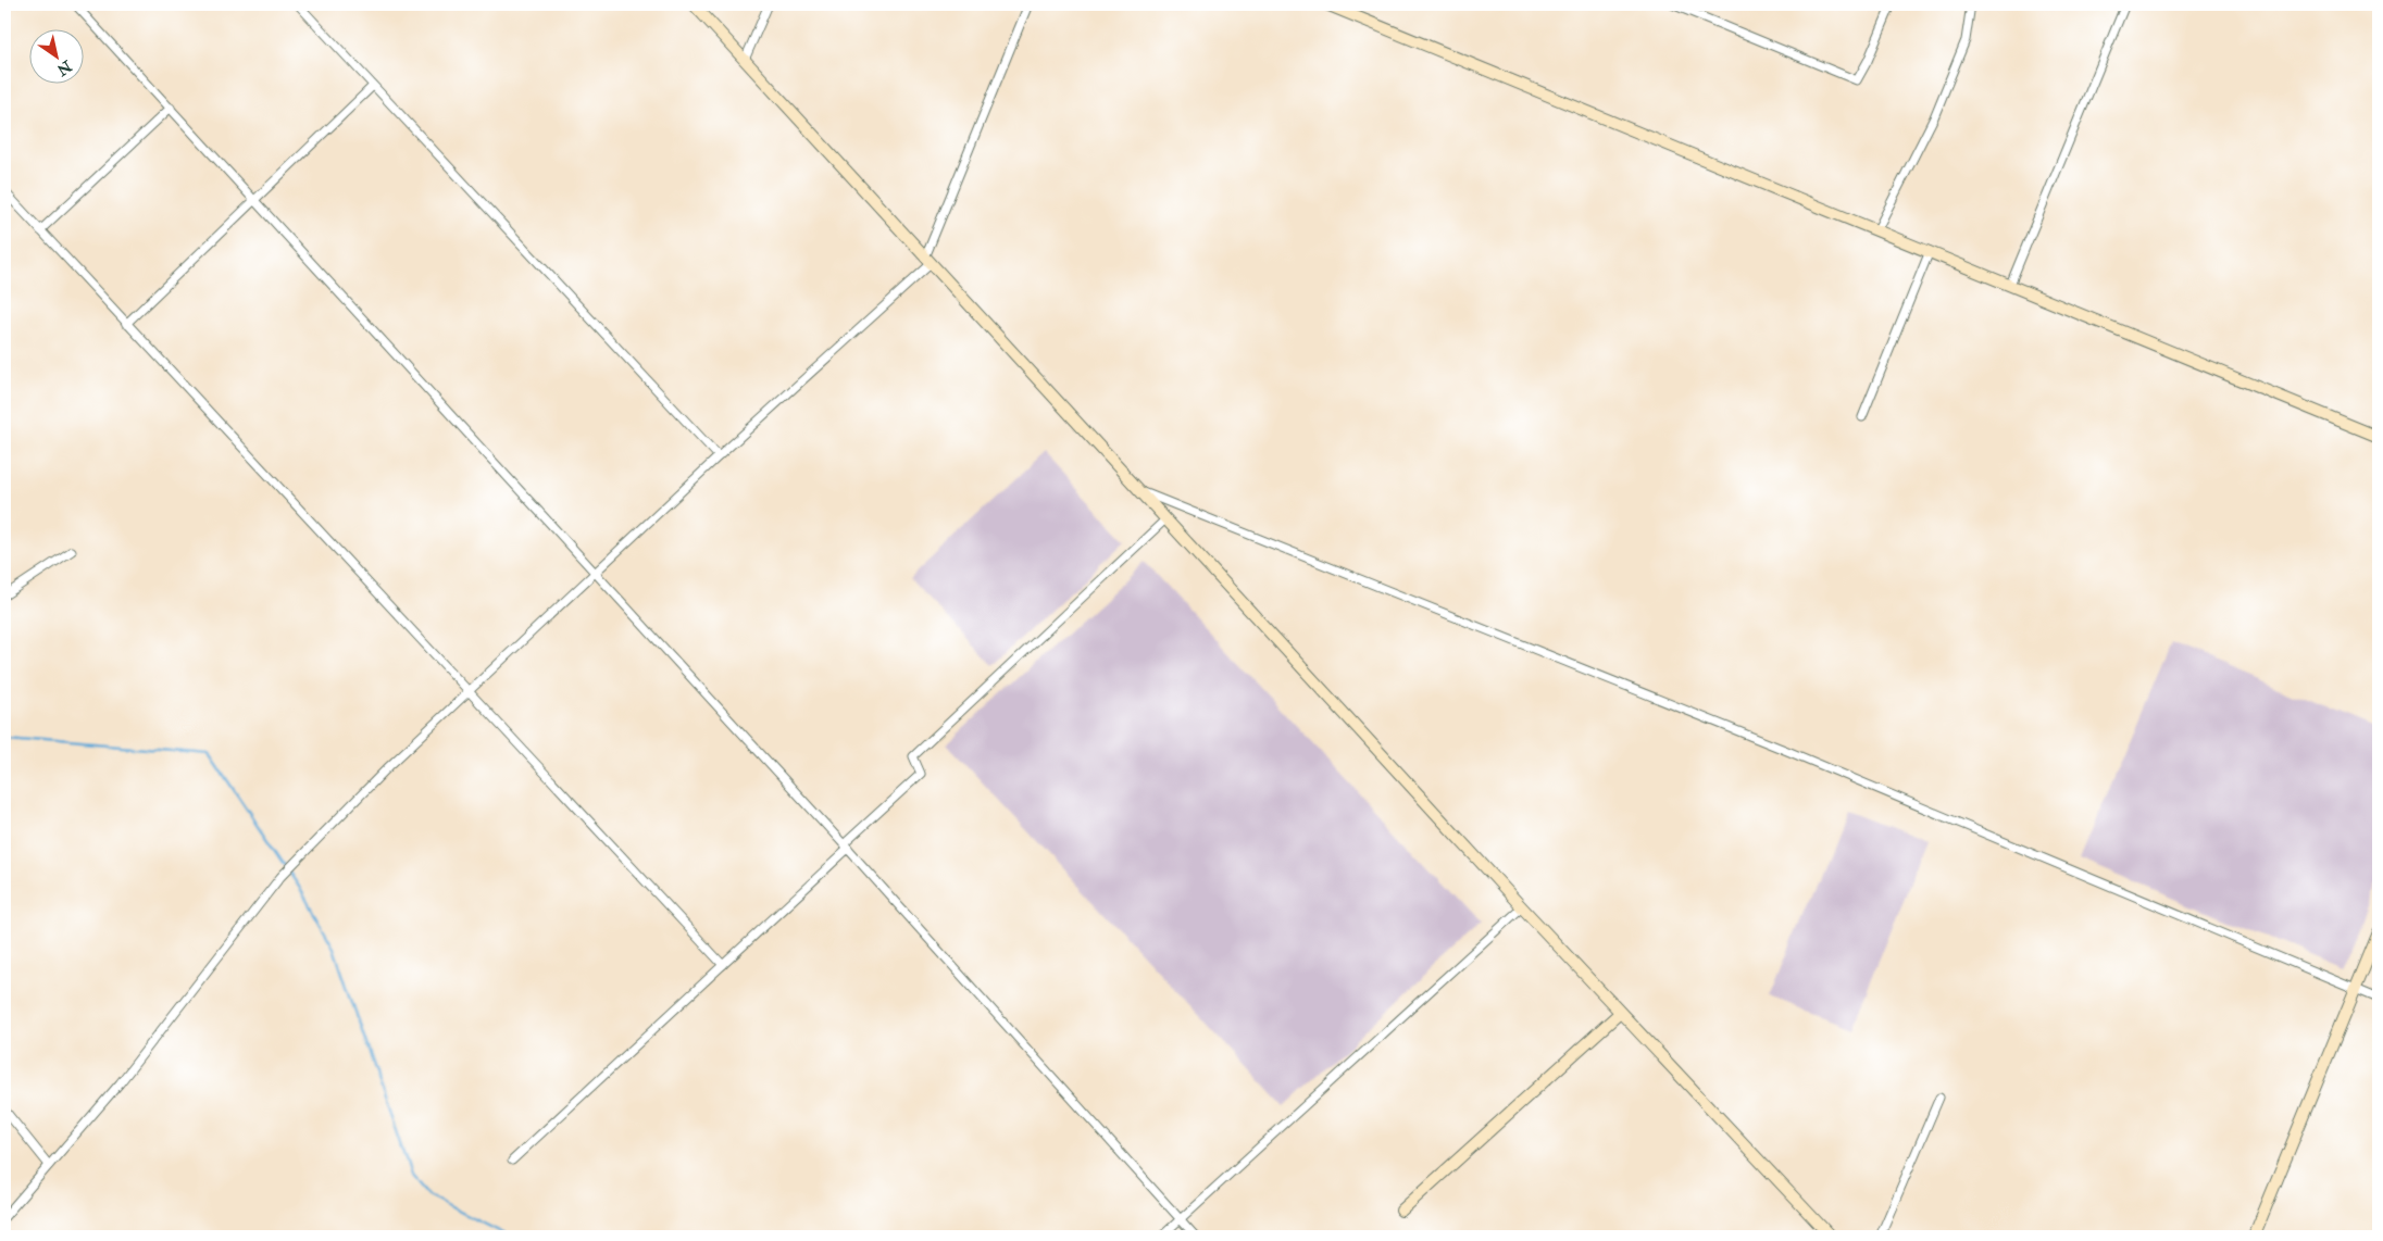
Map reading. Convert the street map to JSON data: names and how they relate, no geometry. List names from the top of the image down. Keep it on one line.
{"north":"bottom right"}
